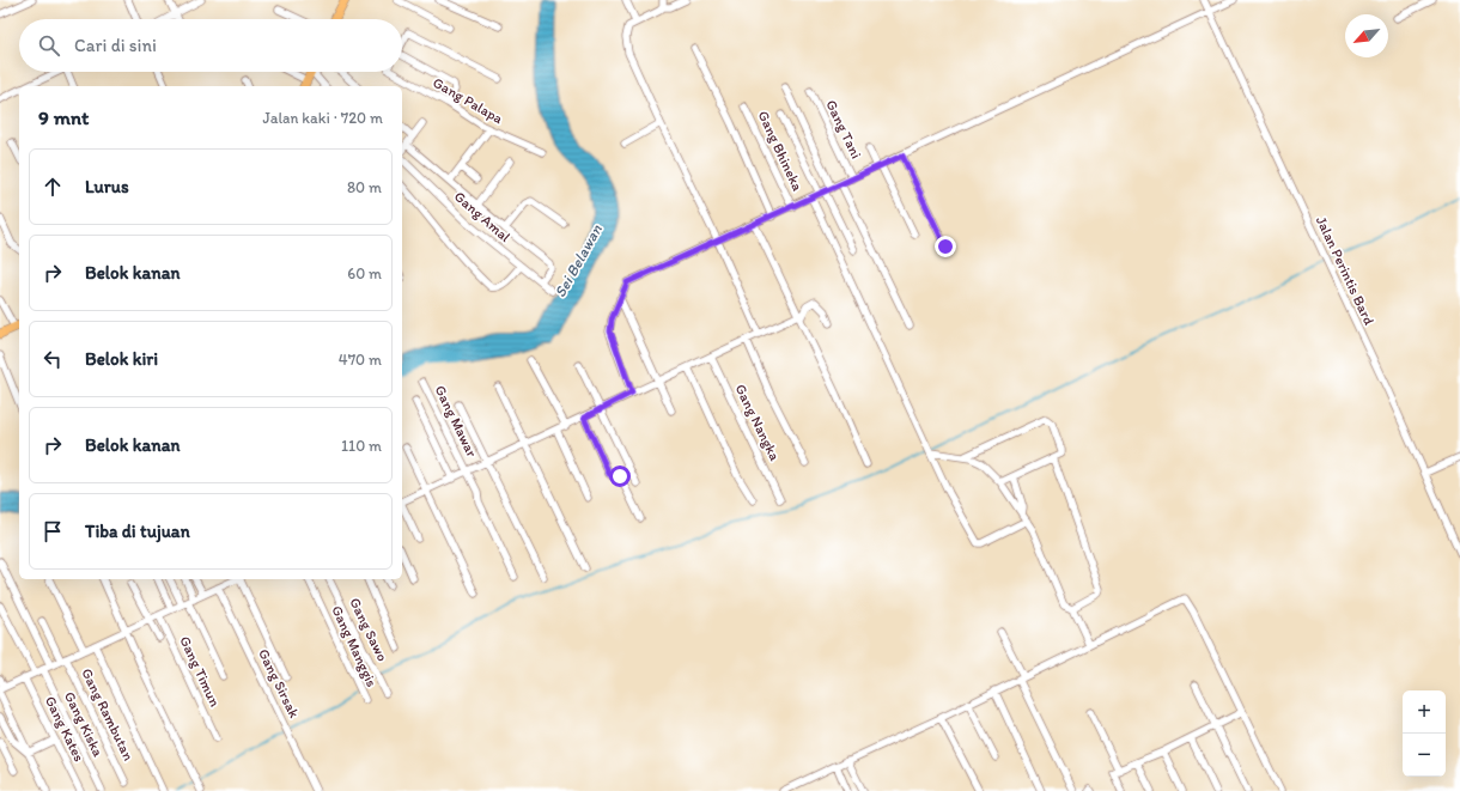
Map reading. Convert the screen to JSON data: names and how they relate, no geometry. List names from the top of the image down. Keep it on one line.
{"streets":{"street":["Gang Palapa","Gang Tani","Gang Bhineka","Gang Amal","Jalan Perintis Bard","Gang Mawar","Gang Nangka","Gang Sawo","Gang Manggis","Gang Timun","Gang Sirsak","Gang Rambutan","Gang Kiska","Gang Kates"]},"water":["Sei Belawan"],"north":"bottom left","page":{"search":"Cari di sini","heading":["9 mnt","Jalan kaki · 720 m"],"list":[["Lurus","80 m"],["Belok kanan","60 m"],["Belok kiri","470 m"],["Belok kanan","110 m"],"Tiba di tujuan"],"map_buttons":["+","−"]}}
